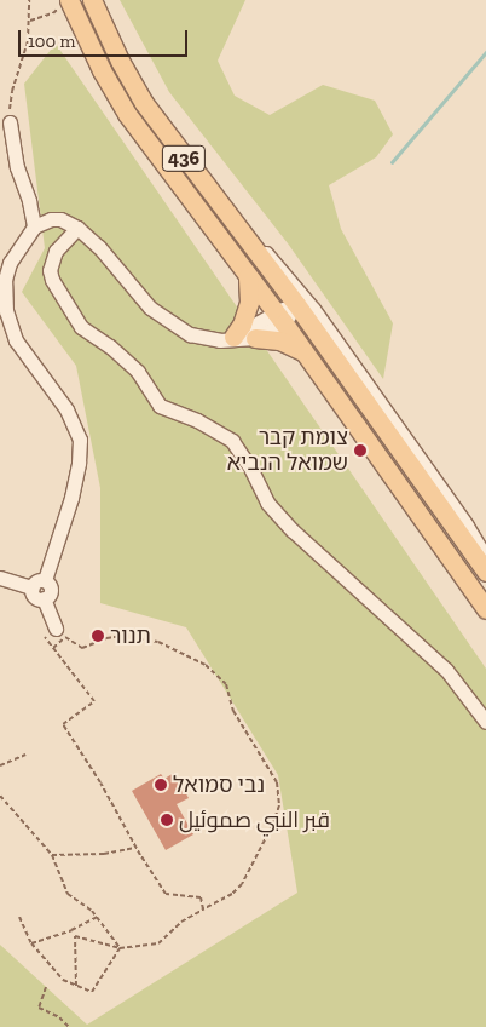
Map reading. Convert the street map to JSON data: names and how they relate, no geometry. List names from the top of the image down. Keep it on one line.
{"streets":{"main road":["436"]},"places":["צומת קבר שמואל הנביא","תנור","נבי סמואל","قبر النبي صموئيل"],"scale_bar":"100 m"}
